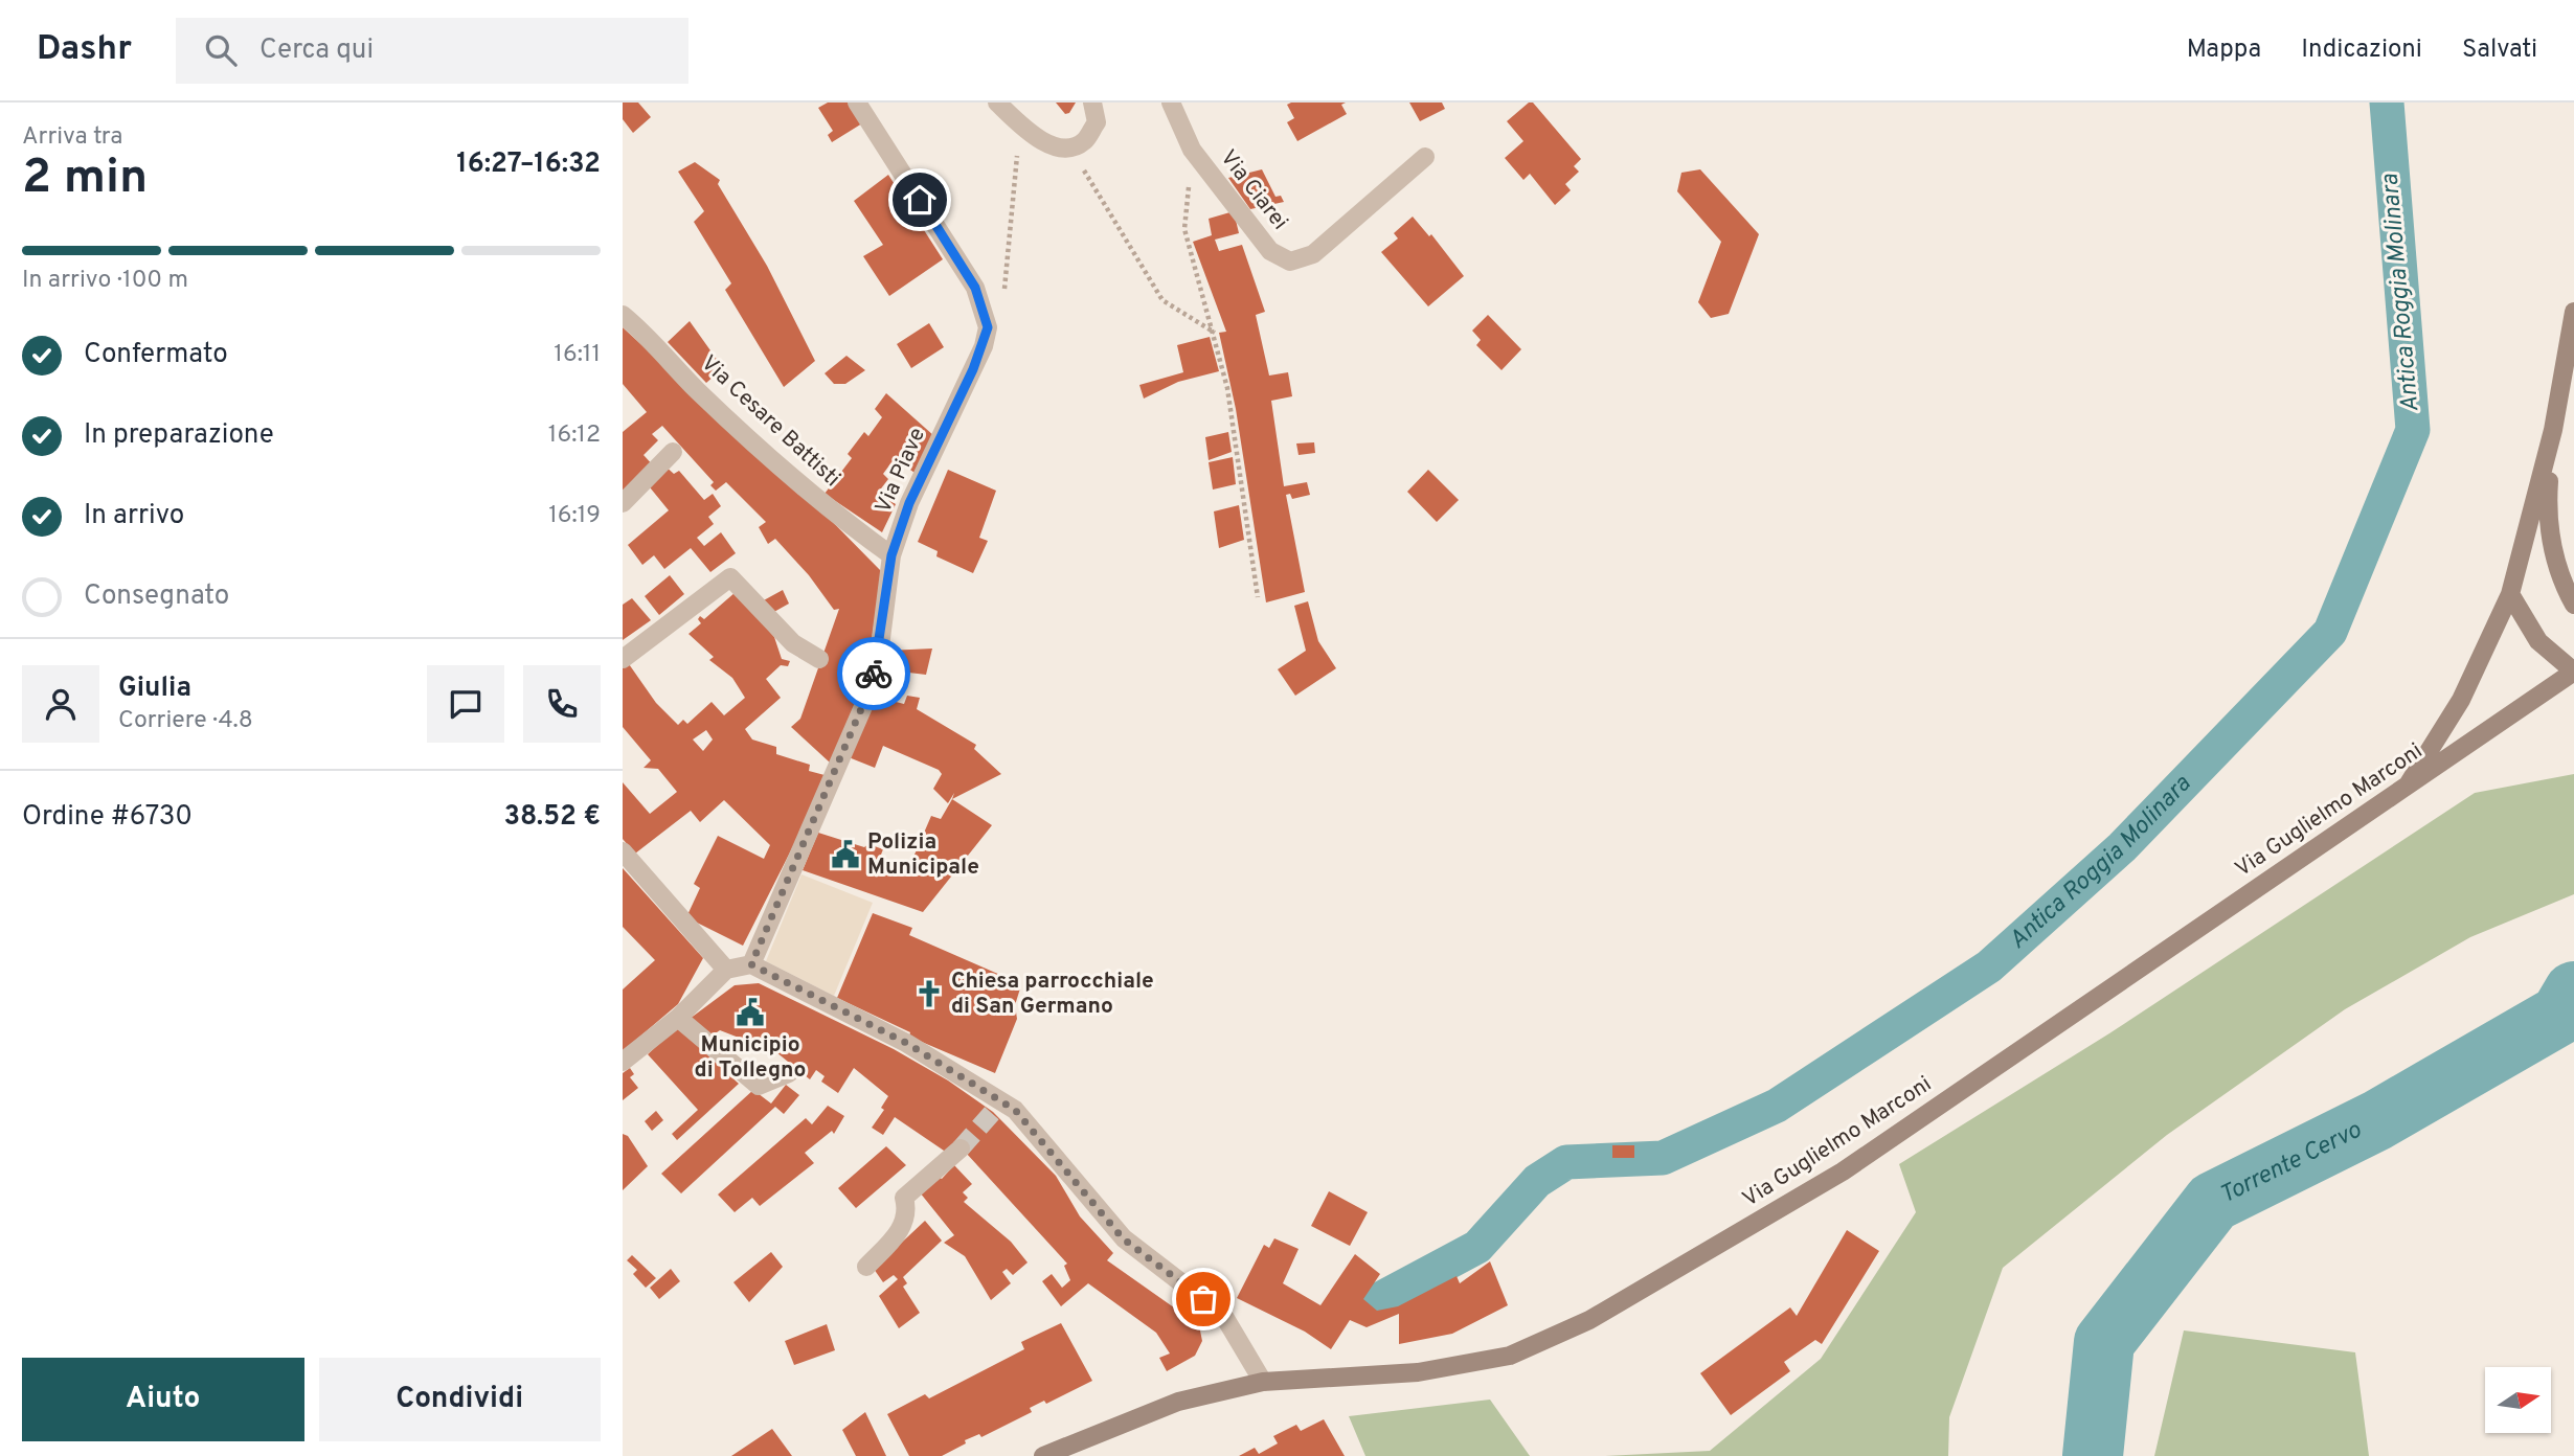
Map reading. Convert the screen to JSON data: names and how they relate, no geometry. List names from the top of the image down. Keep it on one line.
{"streets":{"street":["Via Ciarei","Via Cesare Battisti","Via Piave","Via Guglielmo Marconi"]},"crossings":[["Via Cesare Battisti","Via Piave"]],"water":["Antica Roggia Molinara","Torrente Cervo"],"places":{"public building":["Polizia Municipale","Municipio di Tollegno"],"church":["Chiesa parrocchiale di San Germano"]},"north":"right","page":{"header":"Dashr","search":"Cerca qui","nav":["Mappa","Indicazioni","Salvati"],"heading":["2 min","Arriva tra","16:27–16:32"],"panel":["Giulia","Corriere · 4.8","Ordine #6730","38.52 €"],"bar":"In arrivo · 100 m","list":[["Confermato","16:11"],["In preparazione","16:12"],["In arrivo","16:19"],"Consegnato"],"buttons":["Aiuto","Condividi"]}}
